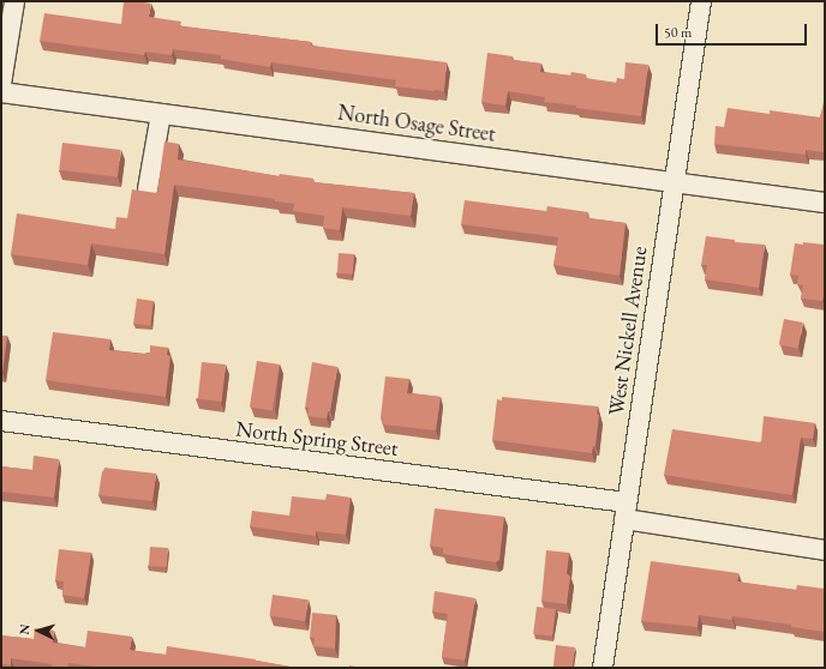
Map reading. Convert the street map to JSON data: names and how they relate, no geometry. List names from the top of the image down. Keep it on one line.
{"streets":{"street":["North Osage Street","West Nickell Avenue","North Spring Street"]},"crossings":[["North Osage Street","West Nickell Avenue"],["West Nickell Avenue","North Spring Street"]],"scale_bar":"50 m","north":"left"}
